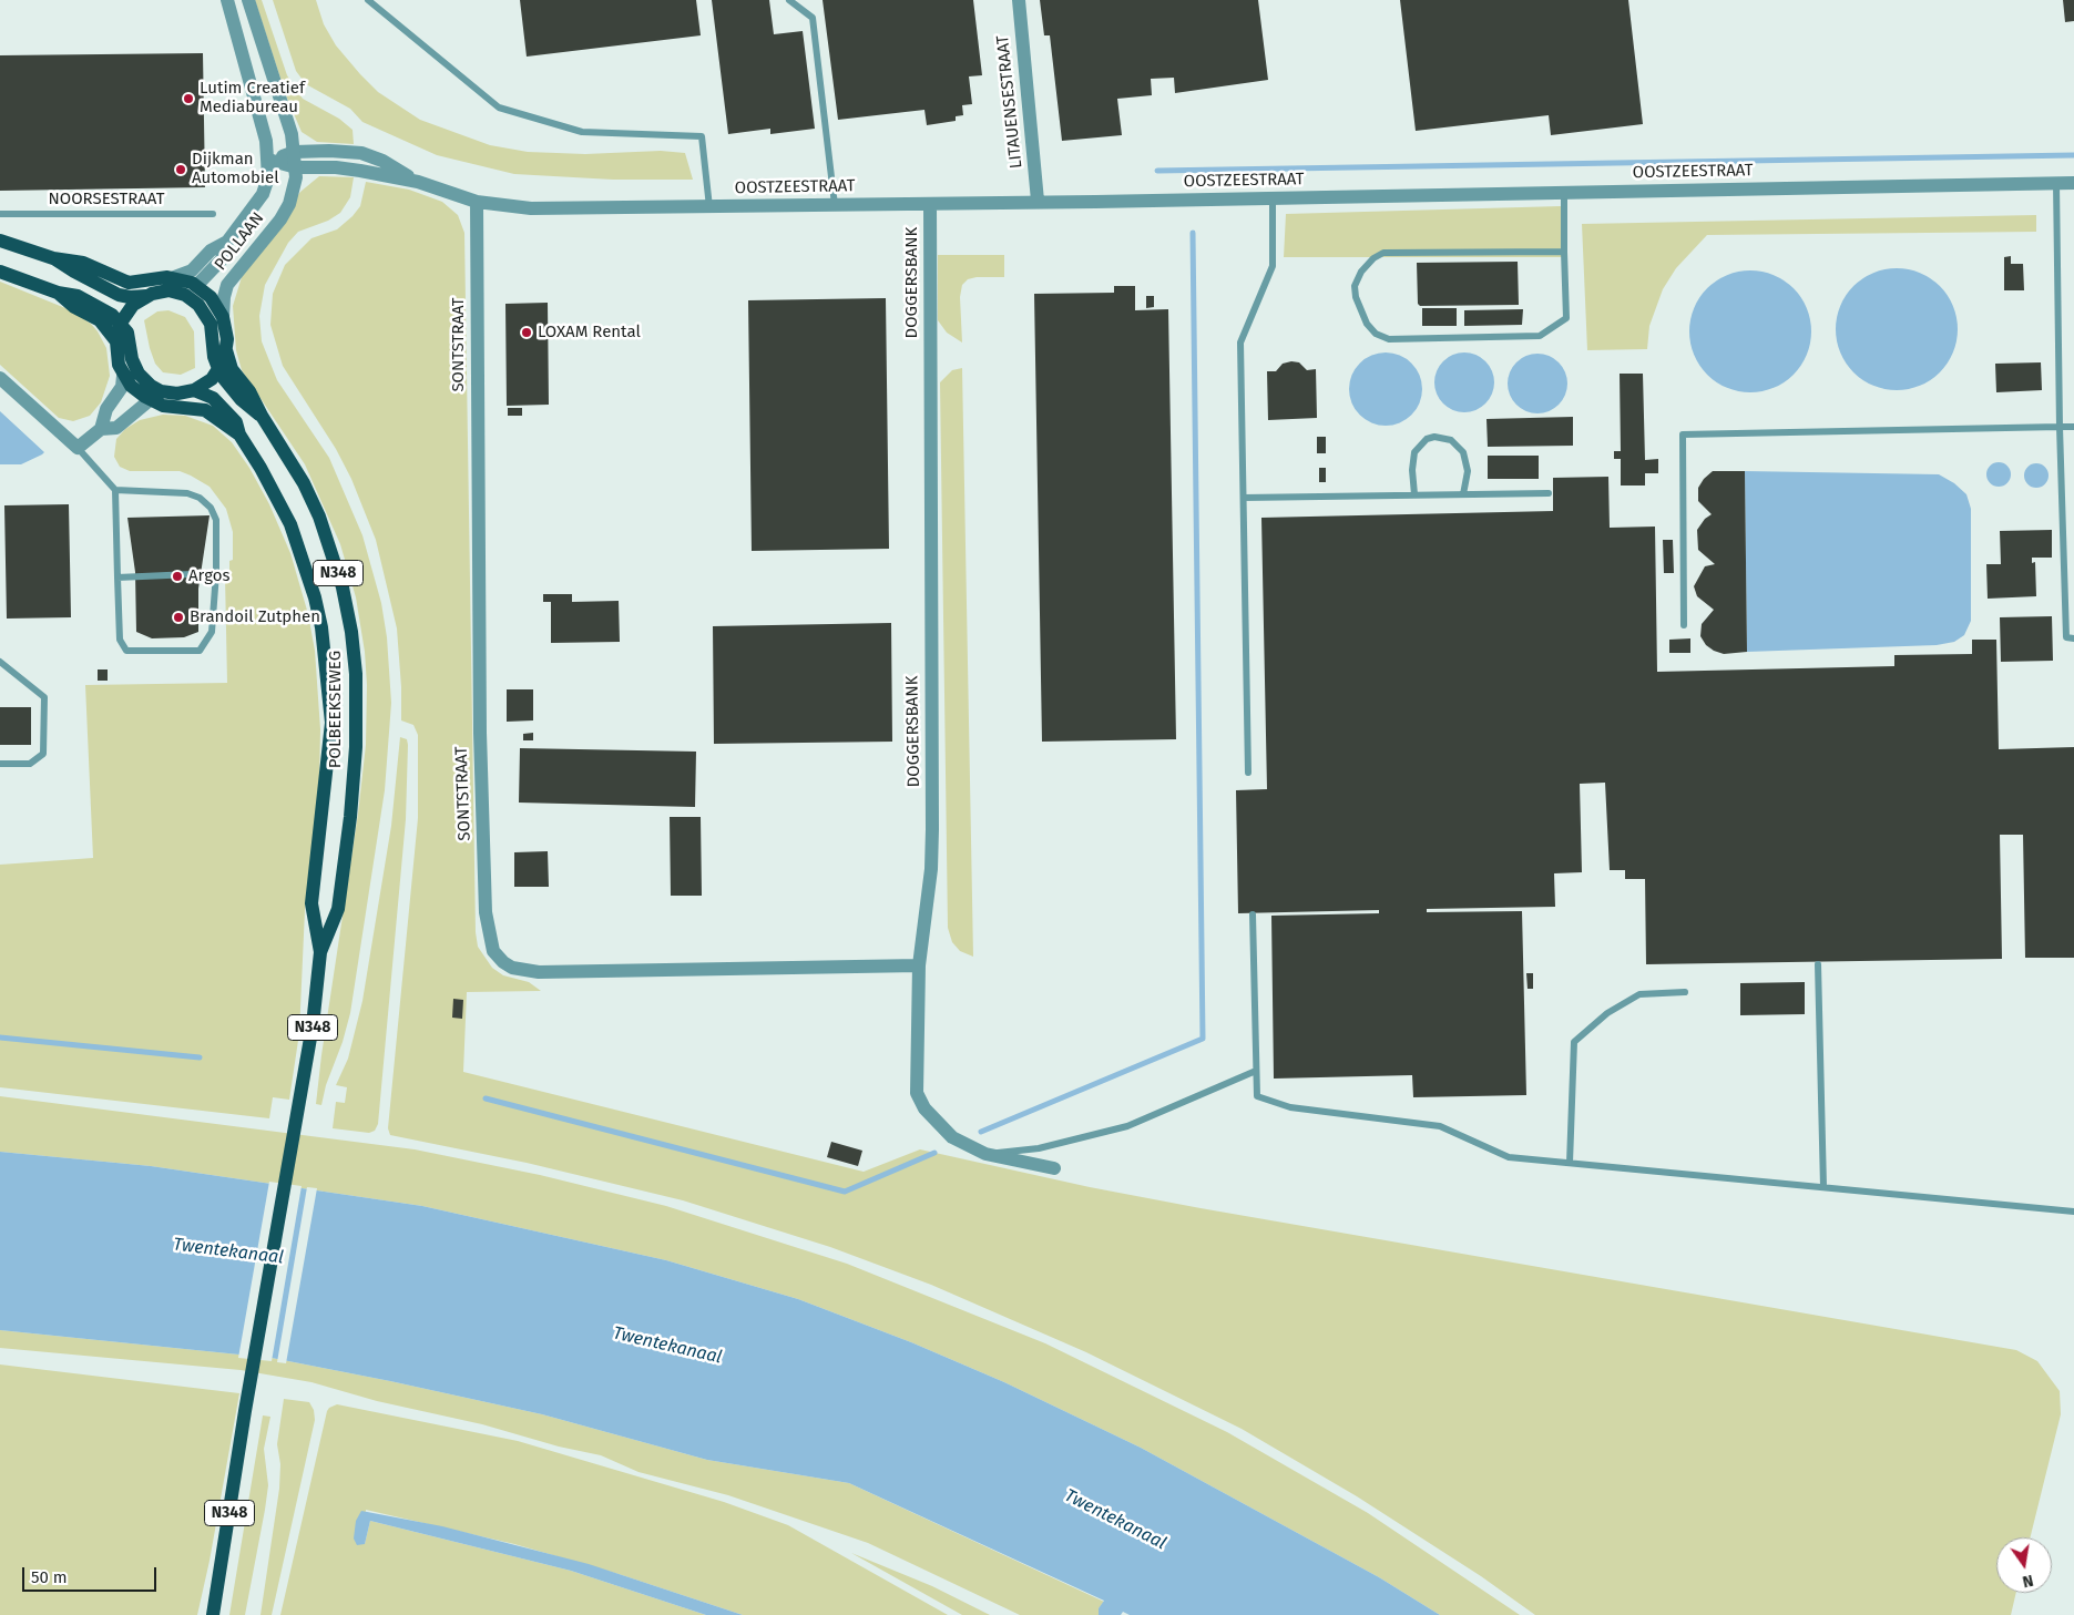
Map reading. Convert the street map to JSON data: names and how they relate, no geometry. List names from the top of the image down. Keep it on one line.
{"streets":{"main road":["N348","POLBEEKSEWEG"],"street":["LITAUENSESTRAAT","OOSTZEESTRAAT","POLLAAN","DOGGERSBANK","SONTSTRAAT"],"lane":["NOORSESTRAAT"]},"crossings":[["LITAUENSESTRAAT","OOSTZEESTRAAT"],["OOSTZEESTRAAT","POLLAAN"],["OOSTZEESTRAAT","DOGGERSBANK"],["OOSTZEESTRAAT","SONTSTRAAT"],["POLLAAN","N348"],["DOGGERSBANK","SONTSTRAAT"],["N348","POLBEEKSEWEG"]],"water":["Twentekanaal"],"places":["Lutim Creatief Mediabureau","Dijkman Automobiel","LOXAM Rental","Argos","Brandoil Zutphen"],"scale_bar":"50 m","north":"bottom"}
